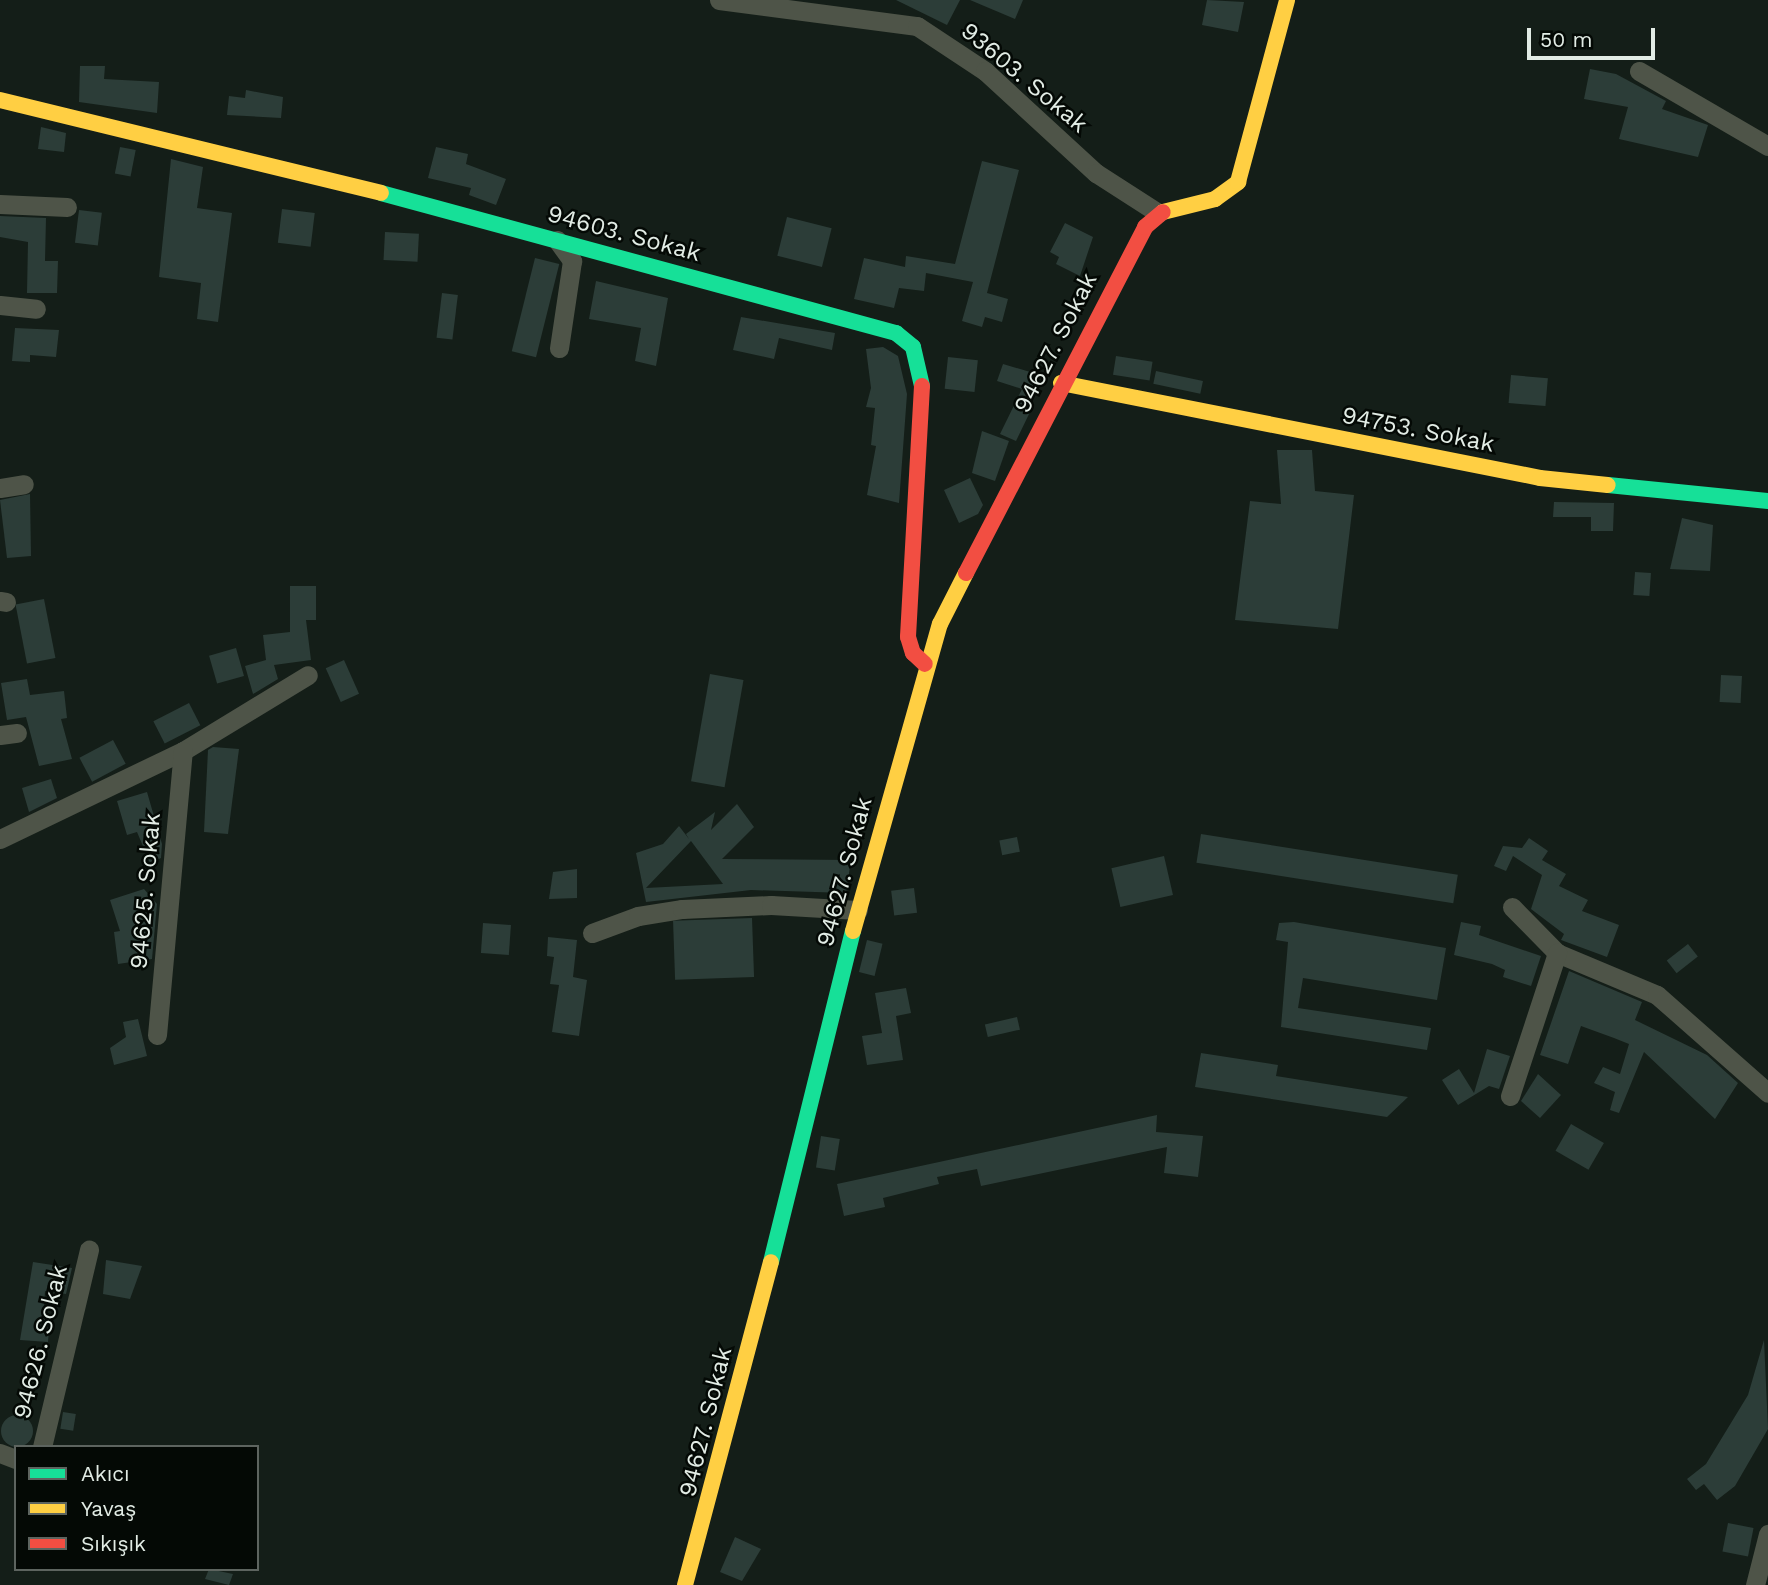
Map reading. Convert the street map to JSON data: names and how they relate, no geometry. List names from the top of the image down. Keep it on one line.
{"streets":{"street":["93603. Sokak","94603. Sokak","94627. Sokak","94753. Sokak","94625. Sokak","94626. Sokak"]},"crossings":[["93603. Sokak","94627. Sokak"],["94603. Sokak","94627. Sokak"],["94627. Sokak","94753. Sokak"]],"legend":["Akıcı","Yavaş","Sıkışık"],"scale_bar":"50 m"}
